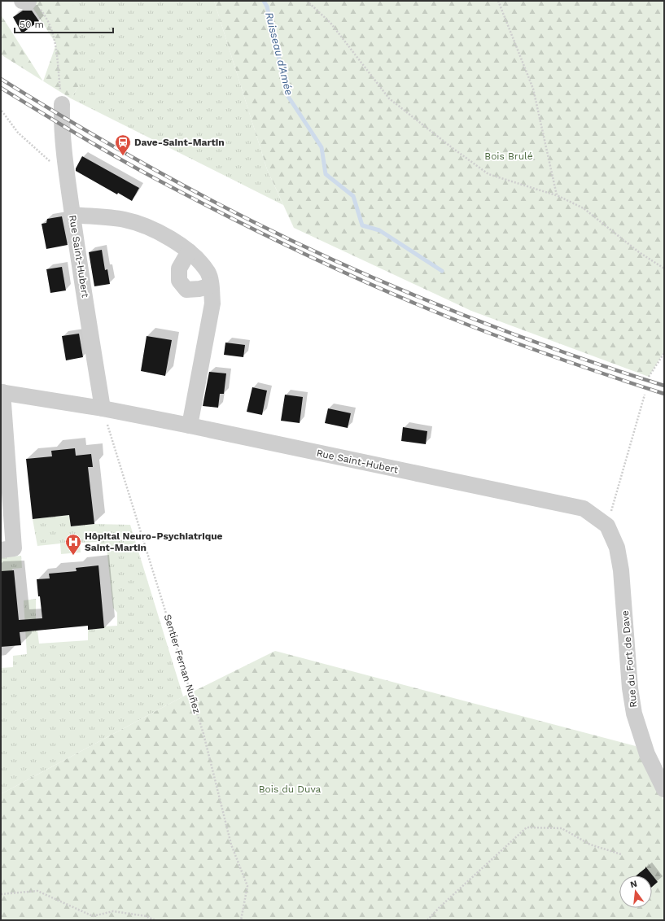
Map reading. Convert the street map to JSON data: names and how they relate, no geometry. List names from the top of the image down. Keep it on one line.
{"streets":{"street":["Rue Saint-Hubert","Rue du Fort de Dave"],"path":["Sentier Fernan Nuñez"]},"crossings":[["Rue Saint-Hubert","Rue du Fort de Dave"],["Rue Saint-Hubert","Sentier Fernan Nuñez"]],"water":["Ruisseau d'Amée"],"parks":["Bois Brulé","Bois du Duva"],"places":{"station":["Dave-Saint-Martin"],"hospital":["Hôpital Neuro-Psychiatrique Saint-Martin"]},"scale_bar":"50 m","north":"top"}
